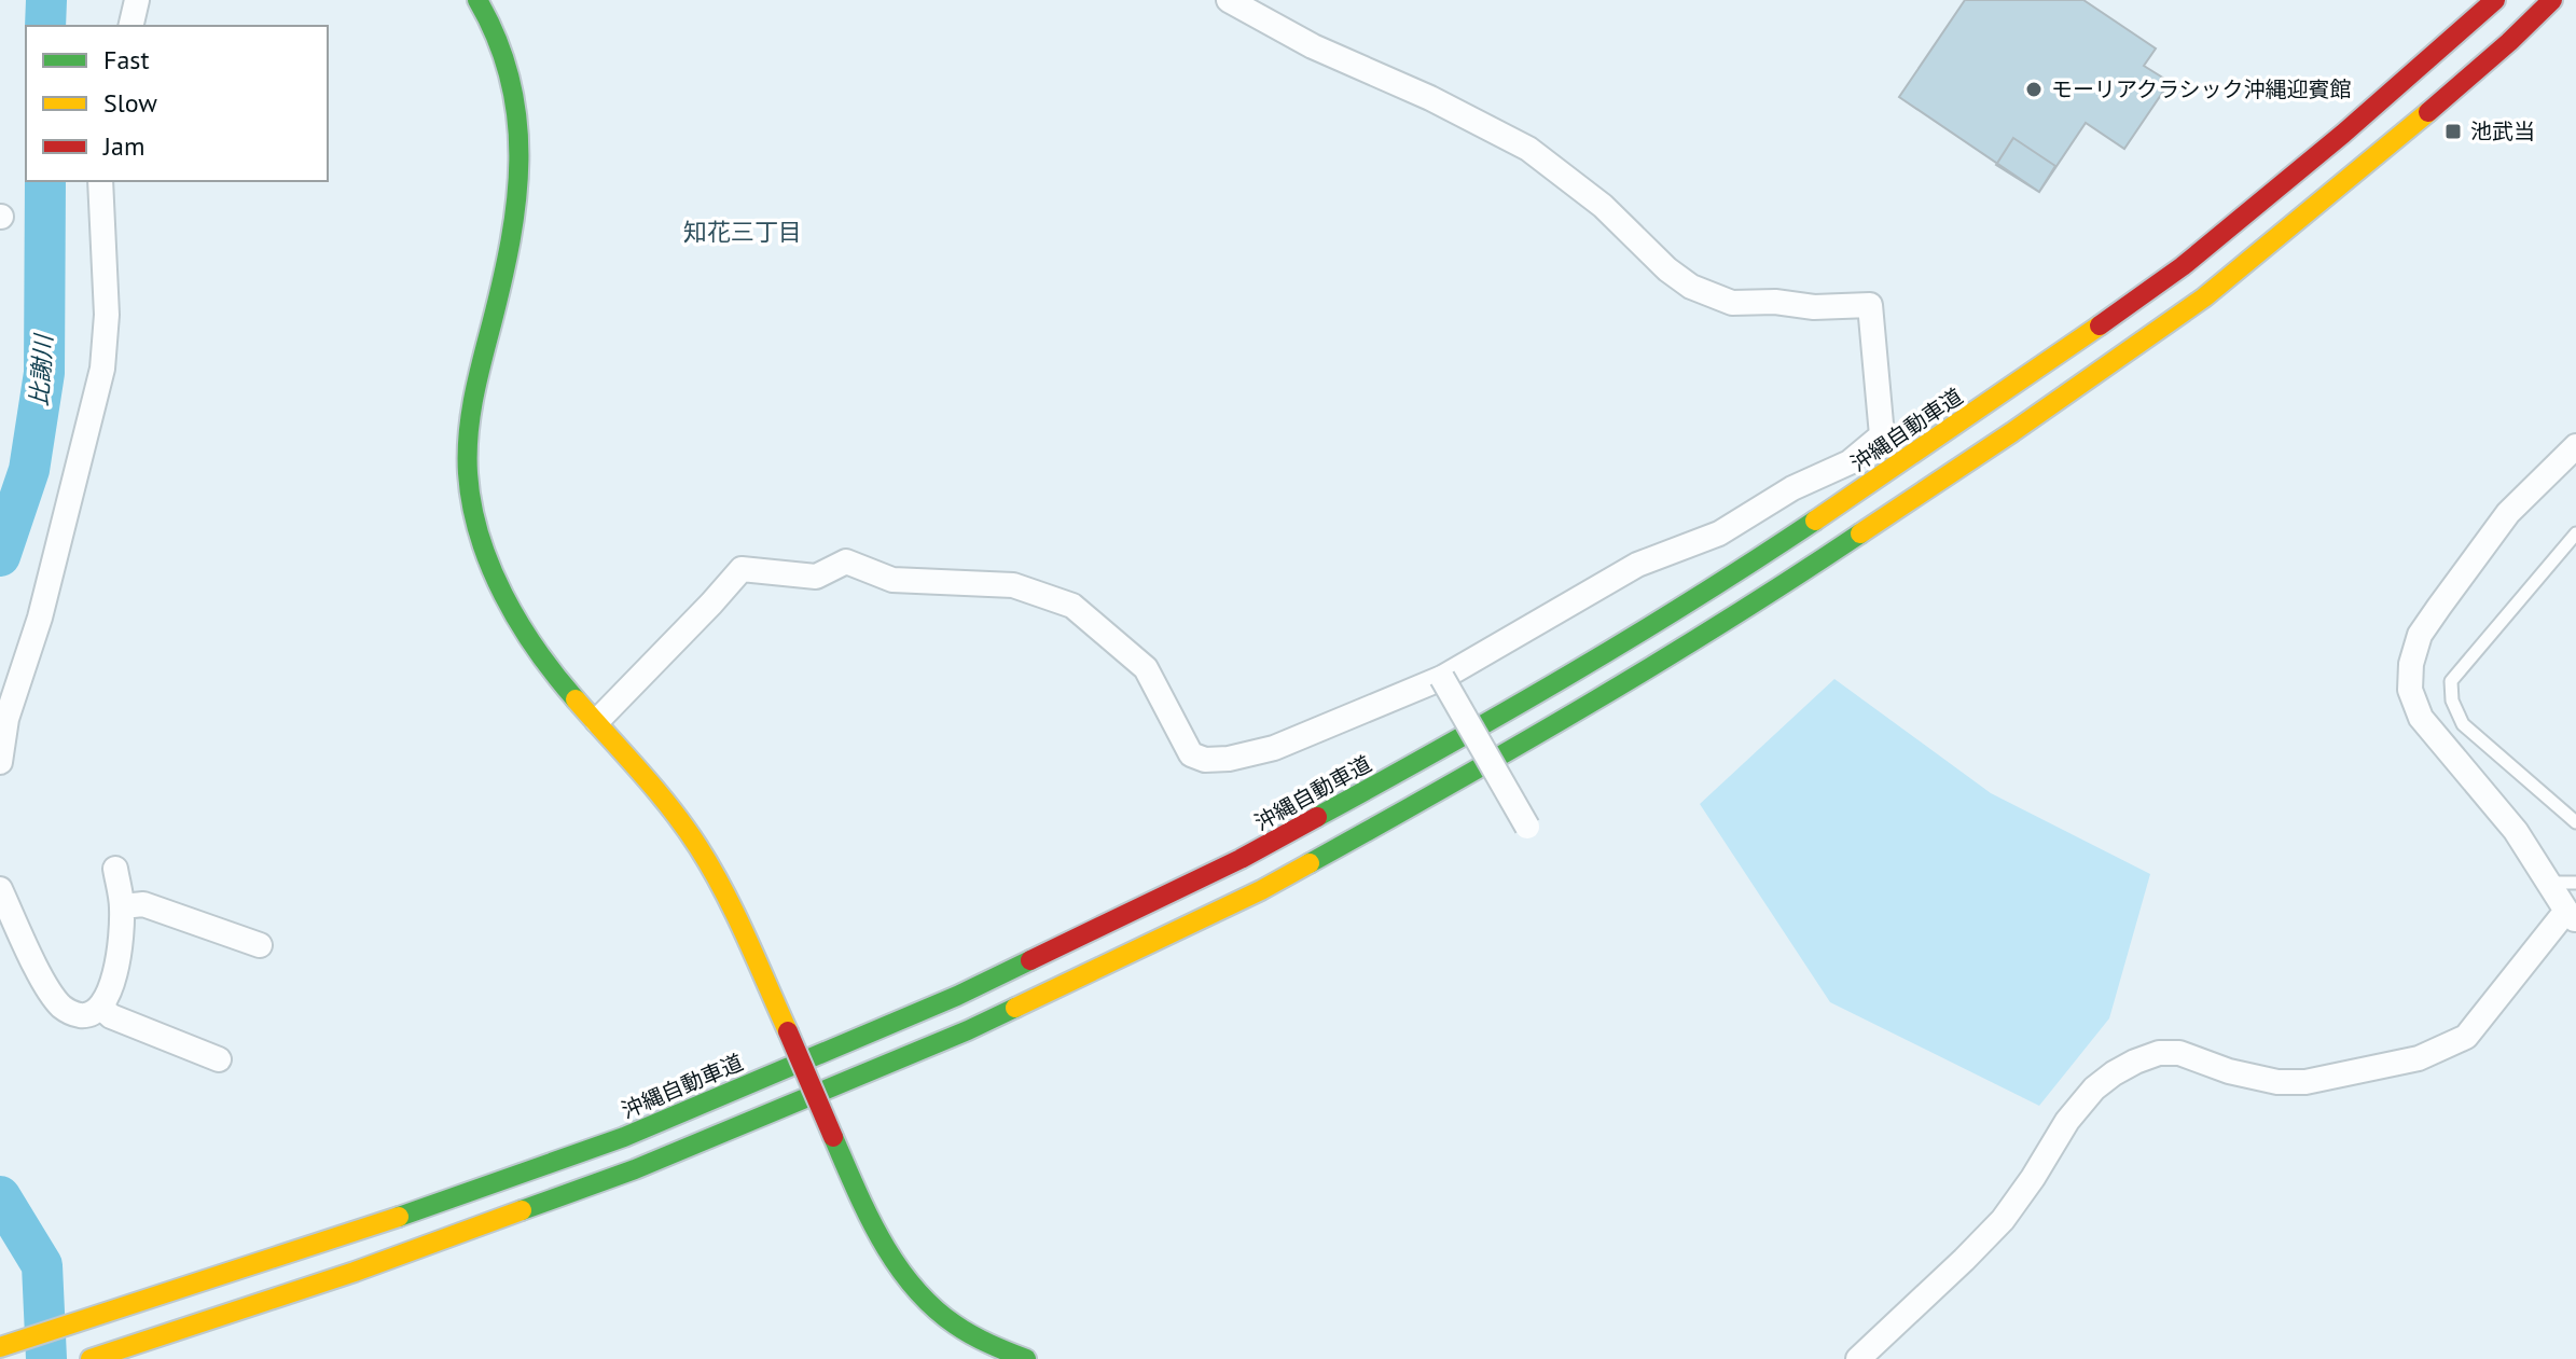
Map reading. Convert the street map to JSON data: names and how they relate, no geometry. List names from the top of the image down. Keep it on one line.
{"streets":{"main road":["沖縄自動車道"]},"districts":["知花三丁目"],"water":["比謝川"],"places":{"other":["モーリアクラシック沖縄迎賓館"],"transit":["池武当"]},"legend":["Fast","Slow","Jam"]}
